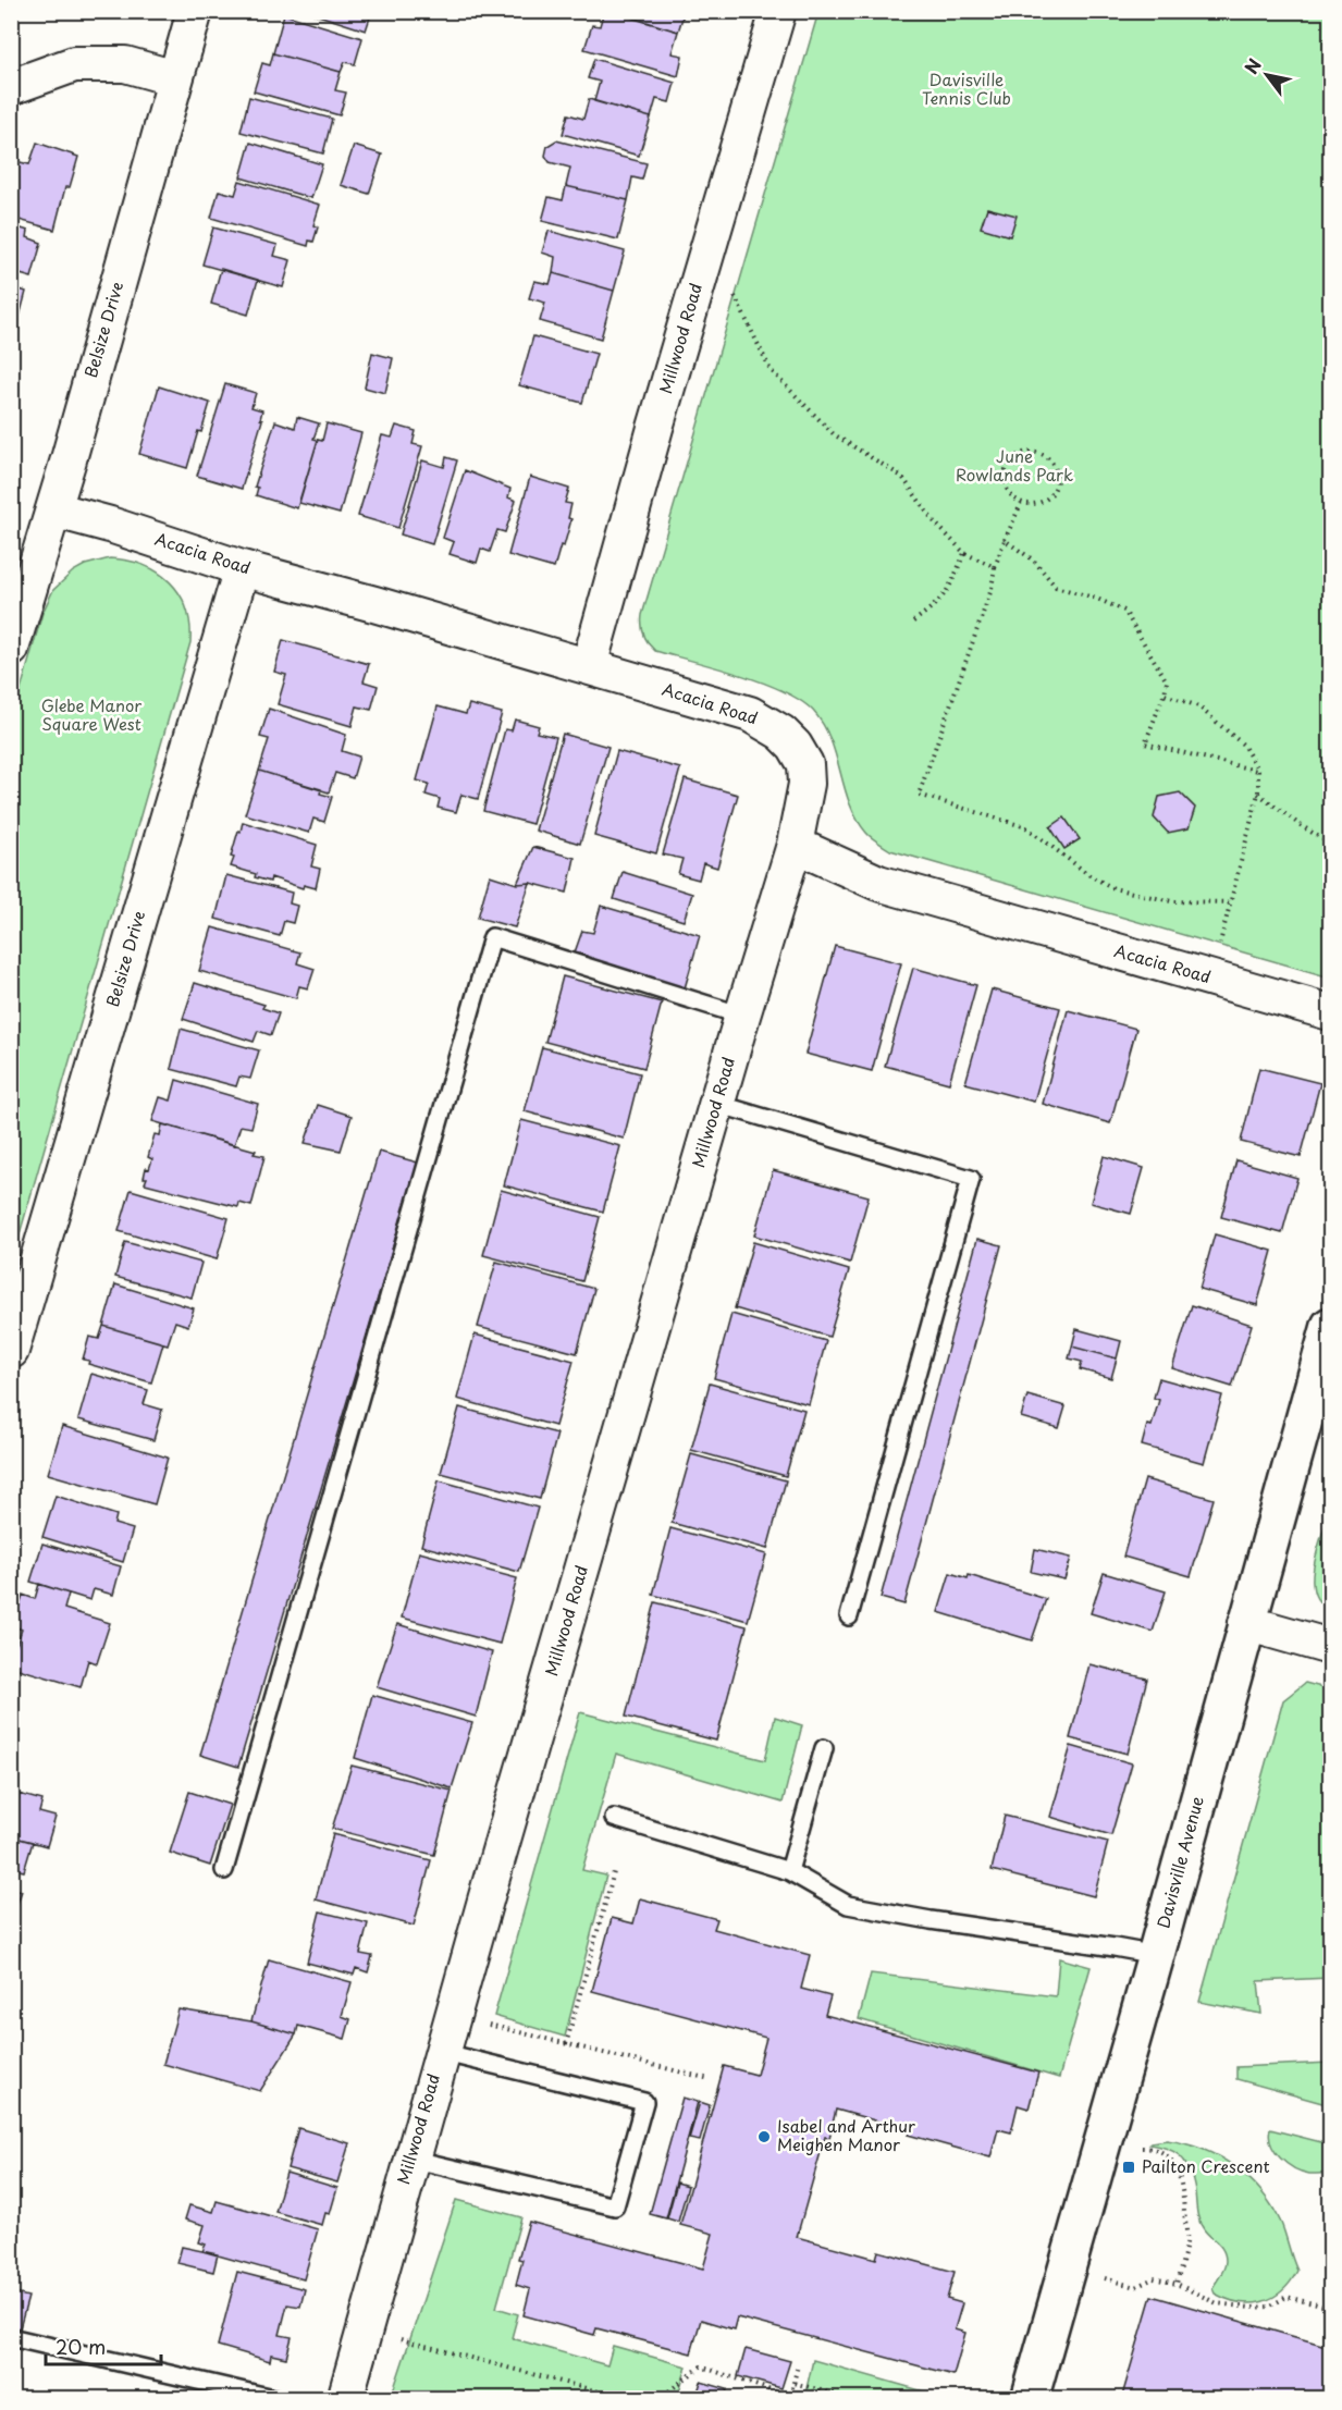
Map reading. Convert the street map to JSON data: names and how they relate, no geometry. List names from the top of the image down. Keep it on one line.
{"streets":{"street":["Belsize Drive","Millwood Road","Acacia Road","Davisville Avenue"]},"crossings":[["Belsize Drive","Acacia Road"],["Millwood Road","Acacia Road"]],"parks":["Davisville Tennis Club","June Rowlands Park","Glebe Manor Square West"],"places":{"other":["Isabel and Arthur Meighen Manor"],"transit":["Pailton Crescent"]},"scale_bar":"20 m","north":"top left"}
